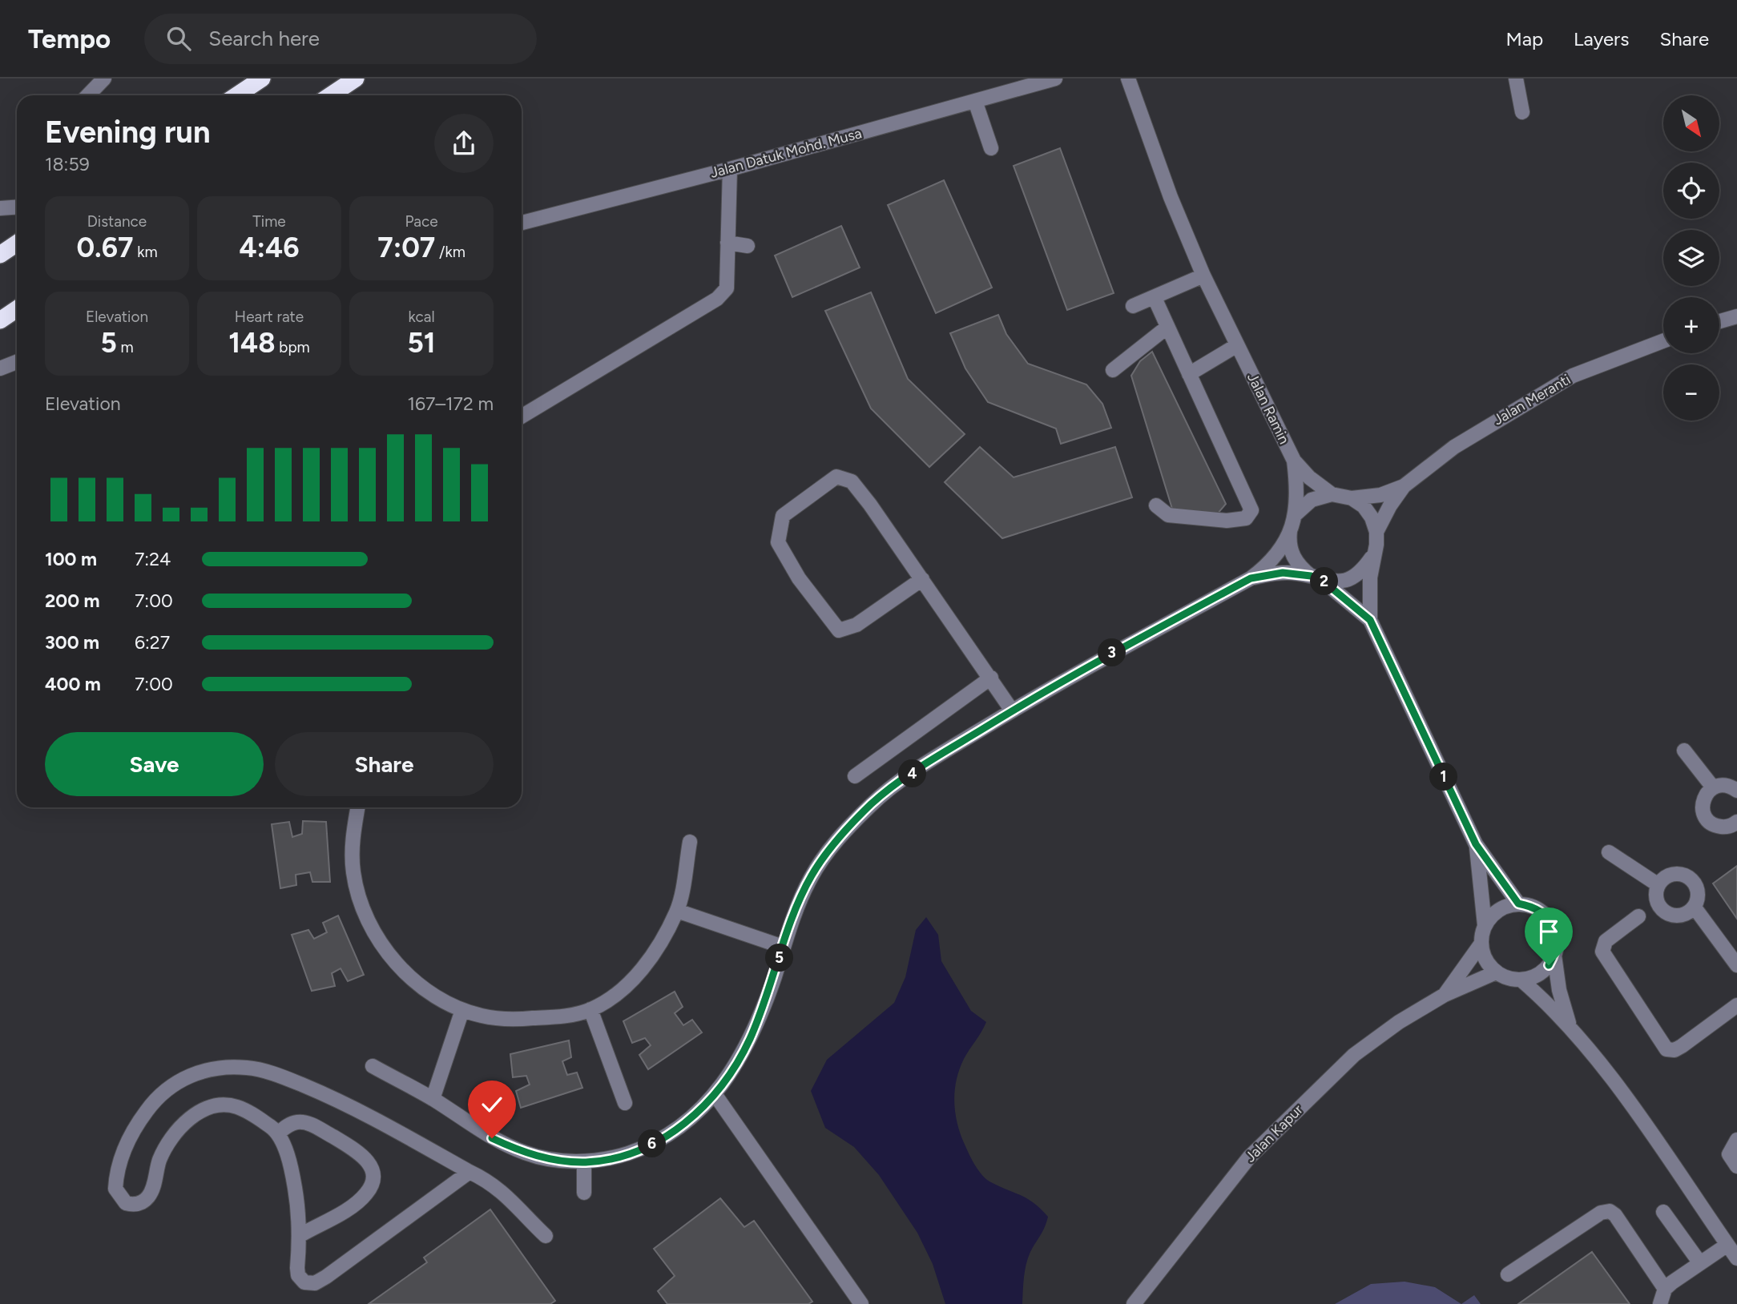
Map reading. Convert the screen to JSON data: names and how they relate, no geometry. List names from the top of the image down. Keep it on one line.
{"streets":{"street":["Jalan Datuk Mohd. Musa","Jalan Meranti","Jalan Ramin","Jalan Kapur"]},"north":"bottom right","page":{"header":"Tempo","search":"Search here","nav":["Map","Layers","Share"],"map_buttons":["+","−"],"heading":["Evening run","18:59"],"stats":[["Distance","0.67 km"],["Time","4:46"],["Pace","7:07 /km"],["Elevation","5 m"],["Heart rate","148 bpm"],["kcal","51"]],"chart":["Elevation","167–172 m"],"list":[{"name":"100 m","note":"7:24"},{"name":"200 m","note":"7:00"},{"name":"300 m","note":"6:27"},{"name":"400 m","note":"7:00"}],"pins":["2","3","4","1","5","6"],"buttons":["Save","Share"]}}
